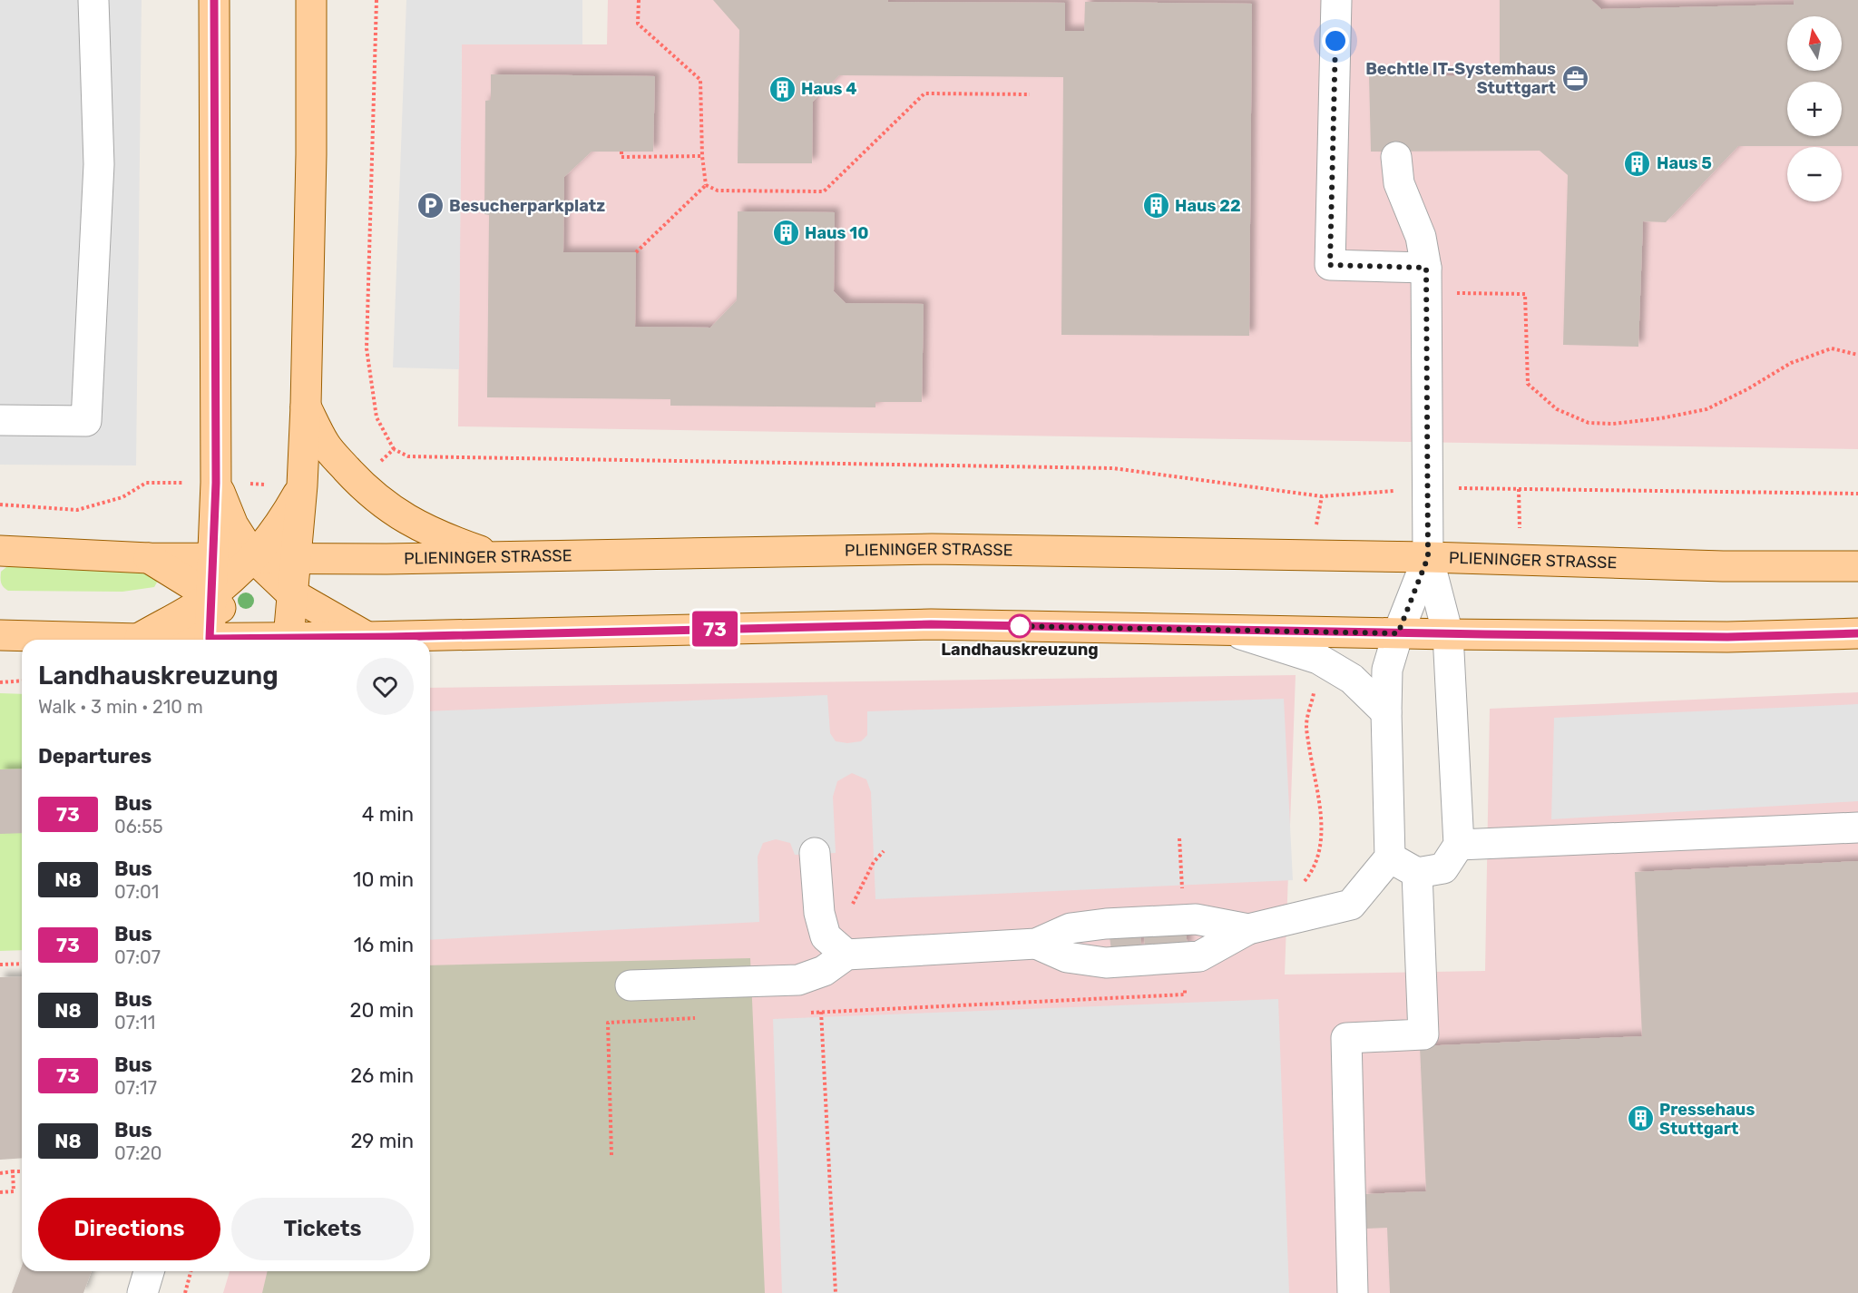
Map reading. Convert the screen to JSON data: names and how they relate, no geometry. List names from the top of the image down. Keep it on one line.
{"streets":{"main road":["PLIENINGER STRASSE"]},"places":{"office":["Bechtle IT-Systemhaus Stuttgart"],"building":["Haus 4","Haus 5","Haus 22","Haus 10","Pressehaus Stuttgart"],"parking":["Besucherparkplatz"],"other":["Landhauskreuzung"]},"lines":["bus line 73"],"north":"top","page":{"on_map":"73","map_buttons":["+","−"],"heading":[["Landhauskreuzung","Walk · 3 min · 210 m"],"Departures"],"list":[{"mark":"73","name":"Bus","note":"06:55","value":"4 min"},{"mark":"N8","name":"Bus","note":"07:01","value":"10 min"},{"mark":"73","name":"Bus","note":"07:07","value":"16 min"},{"mark":"N8","name":"Bus","note":"07:11","value":"20 min"},{"mark":"73","name":"Bus","note":"07:17","value":"26 min"},{"mark":"N8","name":"Bus","note":"07:20","value":"29 min"}],"buttons":["Directions","Tickets"]}}
